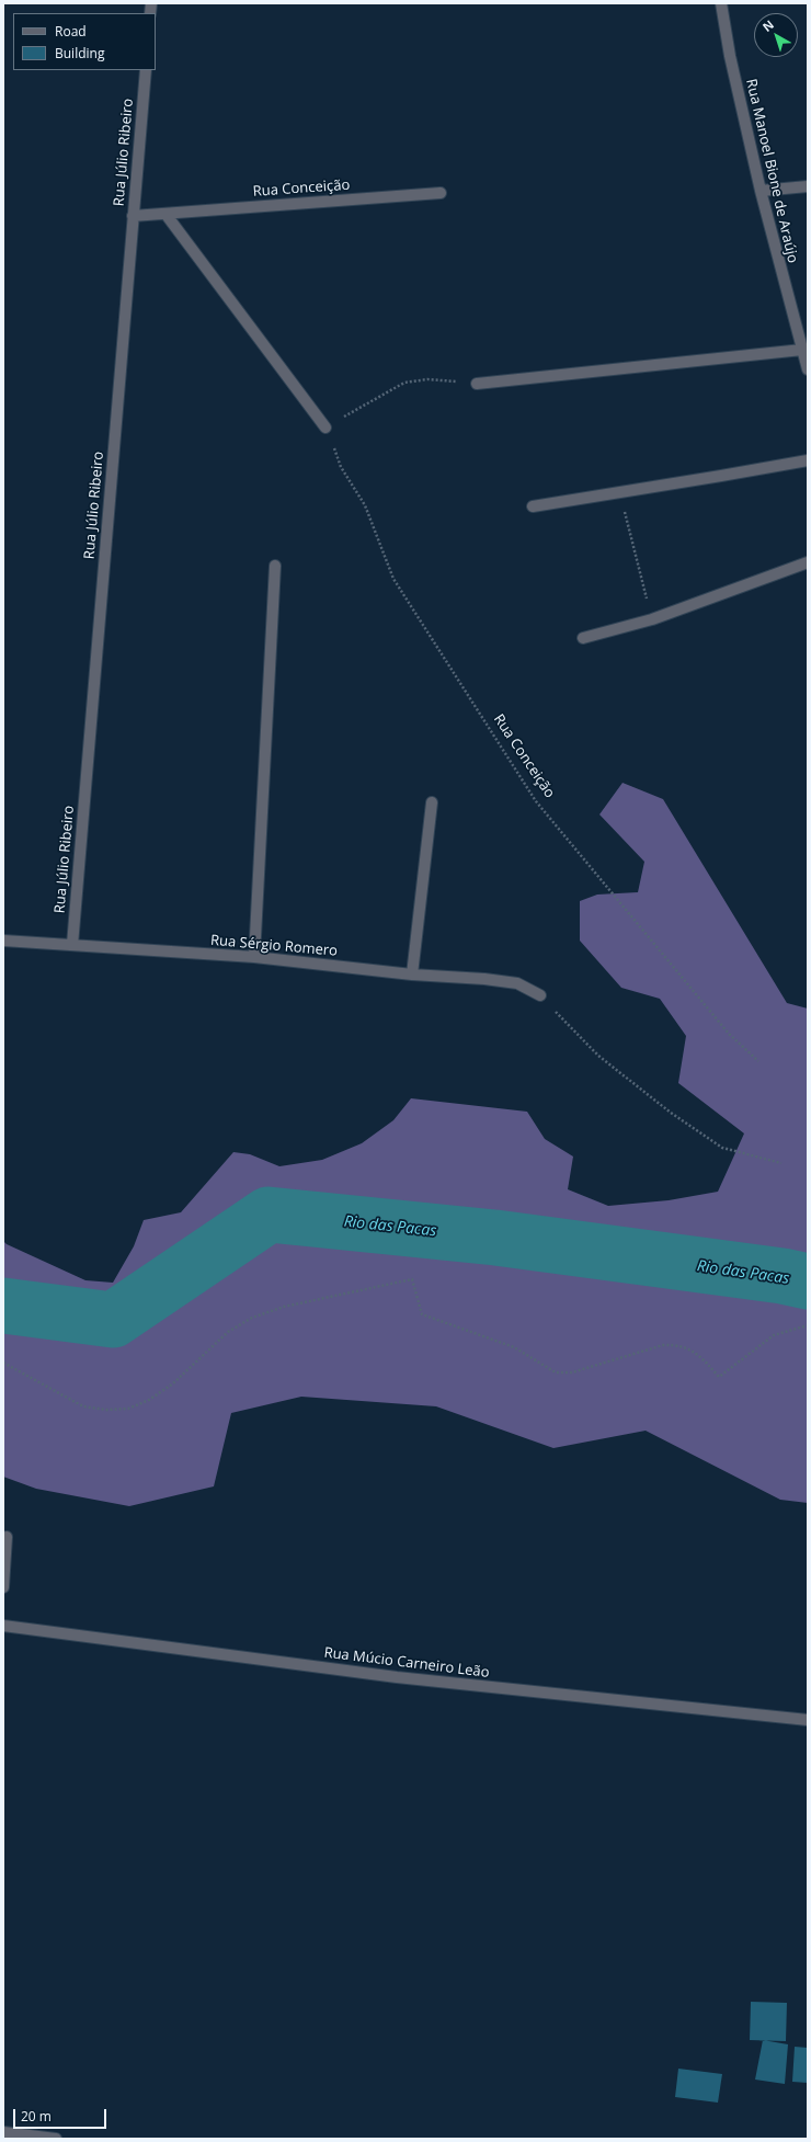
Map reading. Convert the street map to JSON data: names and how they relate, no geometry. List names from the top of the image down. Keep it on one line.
{"streets":{"street":["Rua Júlio Ribeiro","Rua Manoel Bione de Araújo","Rua Conceição","Rua Sérgio Romero","Rua Múcio Carneiro Leão"]},"crossings":[["Rua Júlio Ribeiro","Rua Conceição"],["Rua Júlio Ribeiro","Rua Sérgio Romero"]],"water":["Rio das Pacas"],"legend":["Road","Building"],"scale_bar":"20 m","north":"top left"}
